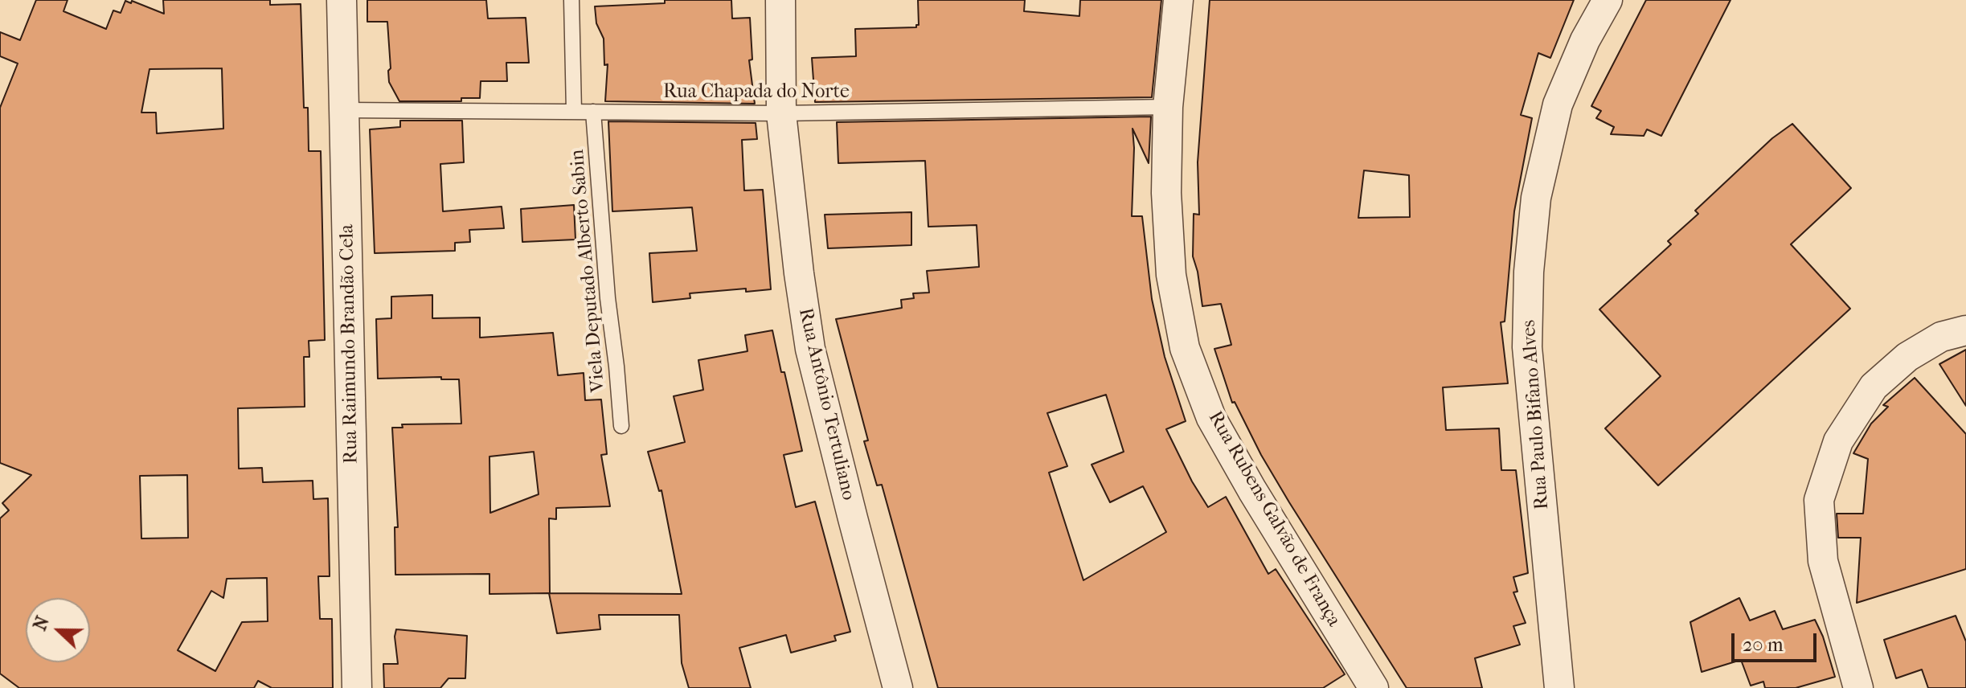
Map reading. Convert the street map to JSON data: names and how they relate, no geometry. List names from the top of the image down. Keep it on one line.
{"streets":{"street":["Rua Raimundo Brandão Cela","Rua Antônio Tertuliano","Rua Paulo Bifano Alves","Rua Rubens Galvão de França"],"lane":["Rua Chapada do Norte","Viela Deputado Alberto Sabin"]},"crossings":[["Rua Chapada do Norte","Viela Deputado Alberto Sabin"],["Rua Chapada do Norte","Rua Raimundo Brandão Cela"],["Rua Chapada do Norte","Rua Antônio Tertuliano"],["Rua Chapada do Norte","Rua Rubens Galvão de França"]],"scale_bar":"20 m","north":"left"}
